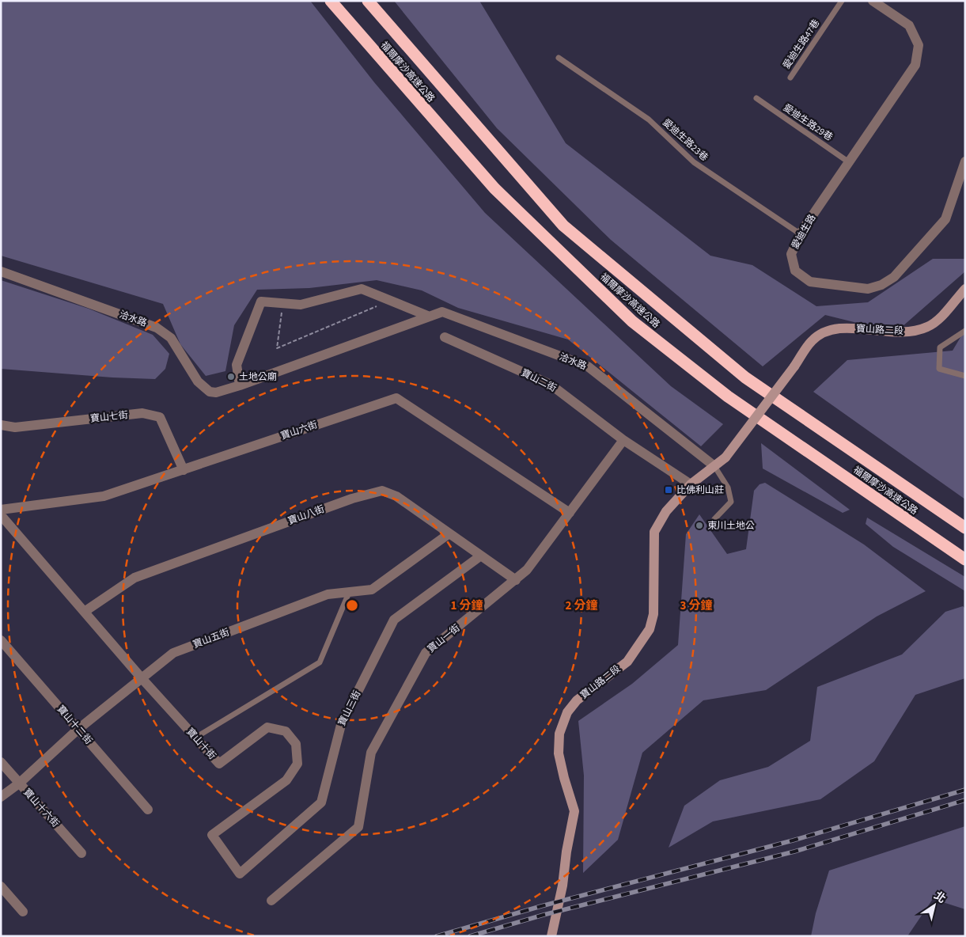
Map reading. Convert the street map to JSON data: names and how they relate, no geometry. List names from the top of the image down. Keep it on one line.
{"streets":{"highway":["福爾摩沙高速公路"],"street":["愛迪生路","洽水路","寶山路二段","寶山二街","寶山七街","寶山六街","寶山八街","寶山五街","寶山一街","寶山三街","寶山十二街","寶山十街","寶山十六街"],"lane":["愛迪生路47巷","愛迪生路29巷","愛迪生路23巷"]},"crossings":[["愛迪生路29巷","愛迪生路"],["愛迪生路23巷","愛迪生路"],["洽水路","寶山路二段"],["寶山二街","寶山一街"],["寶山七街","寶山六街"],["寶山六街","寶山一街"],["寶山八街","寶山五街"],["寶山八街","寶山一街"],["寶山八街","寶山三街"],["寶山八街","寶山十街"],["寶山五街","寶山十二街"],["寶山五街","寶山十街"],["寶山五街","寶山十六街"],["寶山三街","寶山十街"]],"places":{"other":["土地公廟","東川土地公"],"transit":["比佛利山莊"]},"north":"top right","rings":["1 分鐘","2 分鐘","3 分鐘"]}
